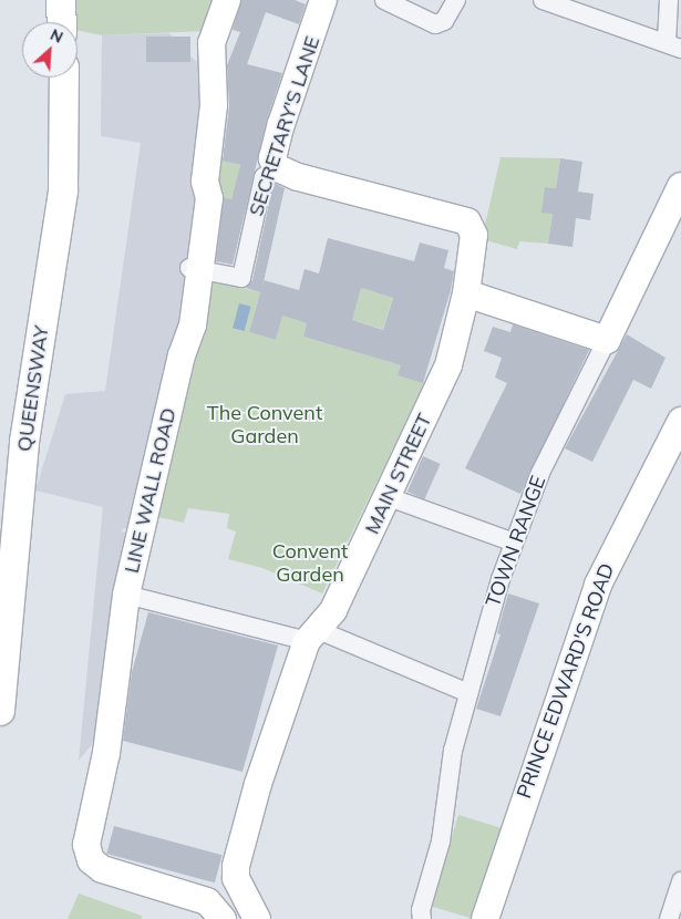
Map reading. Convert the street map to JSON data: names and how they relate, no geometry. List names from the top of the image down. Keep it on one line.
{"streets":{"main road":["QUEENSWAY"],"street":["SECRETARY'S LANE","MAIN STREET","LINE WALL ROAD","TOWN RANGE","PRINCE EDWARD'S ROAD"]},"crossings":[["SECRETARY'S LANE","MAIN STREET"],["SECRETARY'S LANE","LINE WALL ROAD"],["MAIN STREET","LINE WALL ROAD"]],"parks":["The Convent Garden","Convent Garden"],"north":"top right"}
